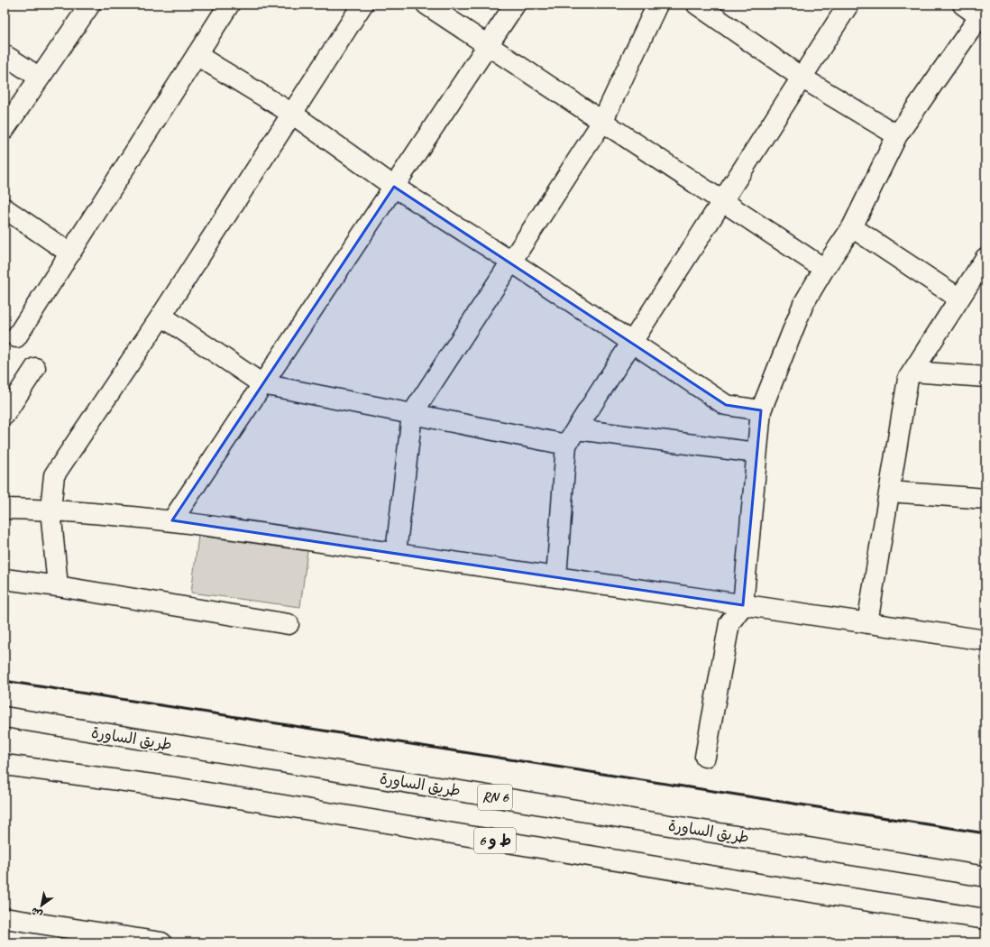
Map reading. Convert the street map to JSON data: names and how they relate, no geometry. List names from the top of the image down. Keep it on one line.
{"streets":{"street":["طريق الساورة","RN 6","ط و 6"]},"north":"bottom left"}
